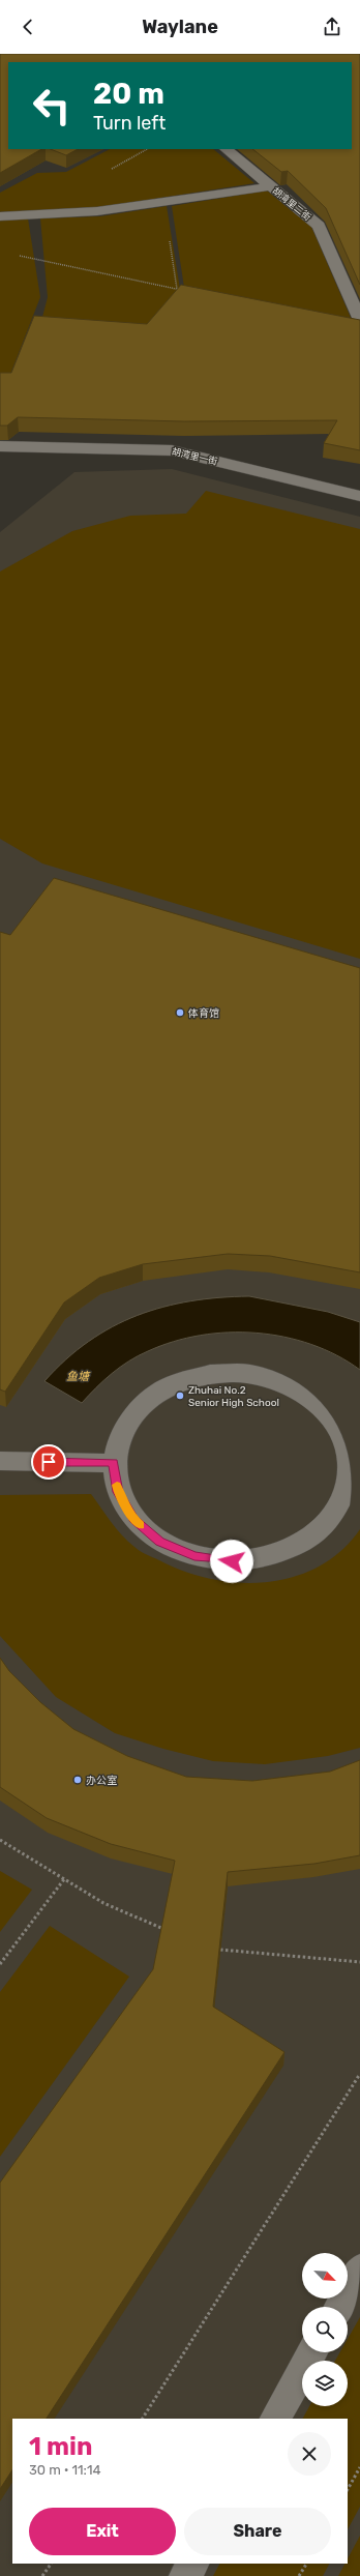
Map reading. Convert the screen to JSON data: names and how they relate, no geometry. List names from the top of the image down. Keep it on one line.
{"streets":{"lane":["胡湾里二街","胡湾里一街"]},"water":["鱼塘"],"places":["体育馆","Zhuhai No.2 Senior High School","办公室"],"north":"bottom right","page":{"header":"Waylane","turn":["20 m","Turn left"],"heading":["1 min","30 m · 11:14"],"buttons":["Exit","Share"]}}
